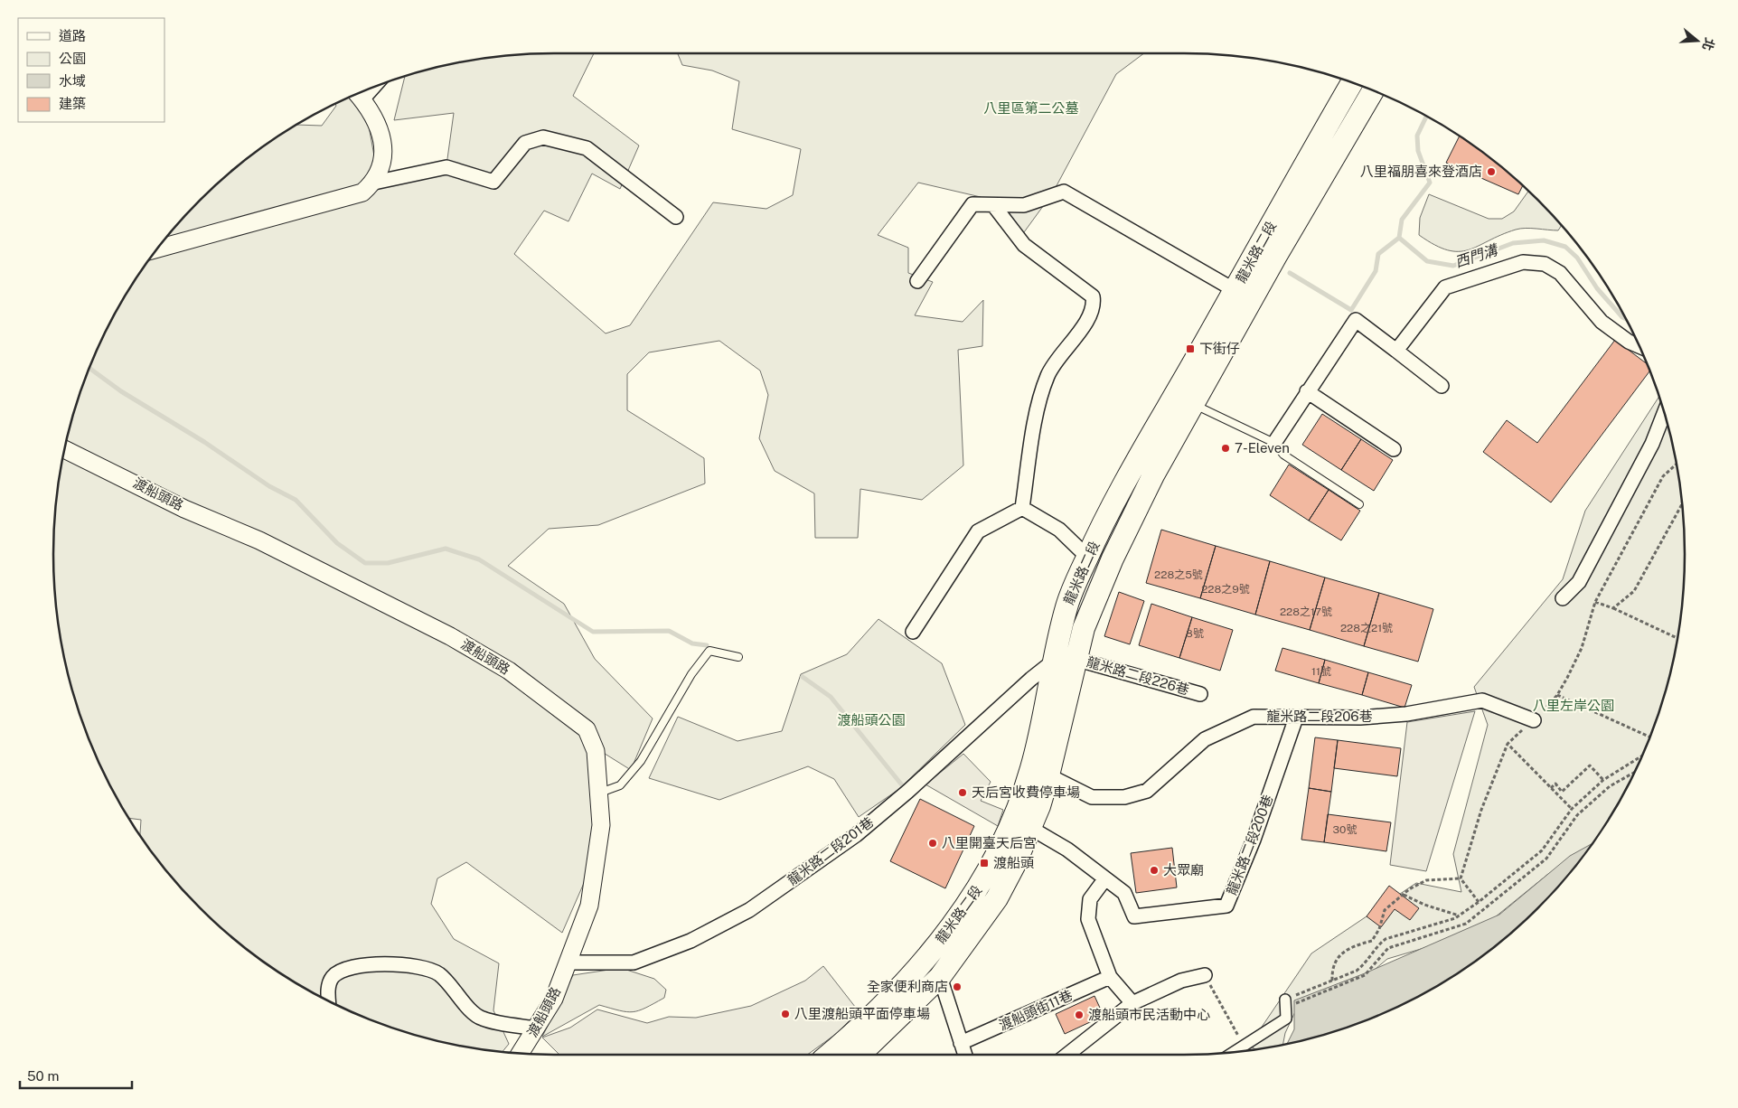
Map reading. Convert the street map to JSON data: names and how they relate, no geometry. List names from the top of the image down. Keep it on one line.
{"streets":{"main road":["龍米路二段"],"street":["渡船頭路","龍米路二段226巷","龍米路二段206巷","龍米路二段200巷","龍米路二段201巷","渡船頭街11巷"]},"crossings":[["龍米路二段","龍米路二段226巷"],["龍米路二段","龍米路二段206巷"],["龍米路二段","龍米路二段200巷"],["龍米路二段","龍米路二段201巷"],["渡船頭路","龍米路二段201巷"],["龍米路二段206巷","龍米路二段200巷"]],"water":["西門溝"],"parks":["八里區第二公墓","八里左岸公園","渡船頭公園"],"places":{"other":["八里福朋喜來登酒店","7-Eleven","天后宮收費停車場","八里開臺天后宮","大眾廟","全家便利商店","八里渡船頭平面停車場","渡船頭市民活動中心"],"transit":["下街仔","渡船頭"]},"house_numbers":["228之5號","228之9號","228之17號","228之21號","8號","11號","30號"],"legend":["道路","公園","水域","建築"],"scale_bar":"50 m","north":"right"}
